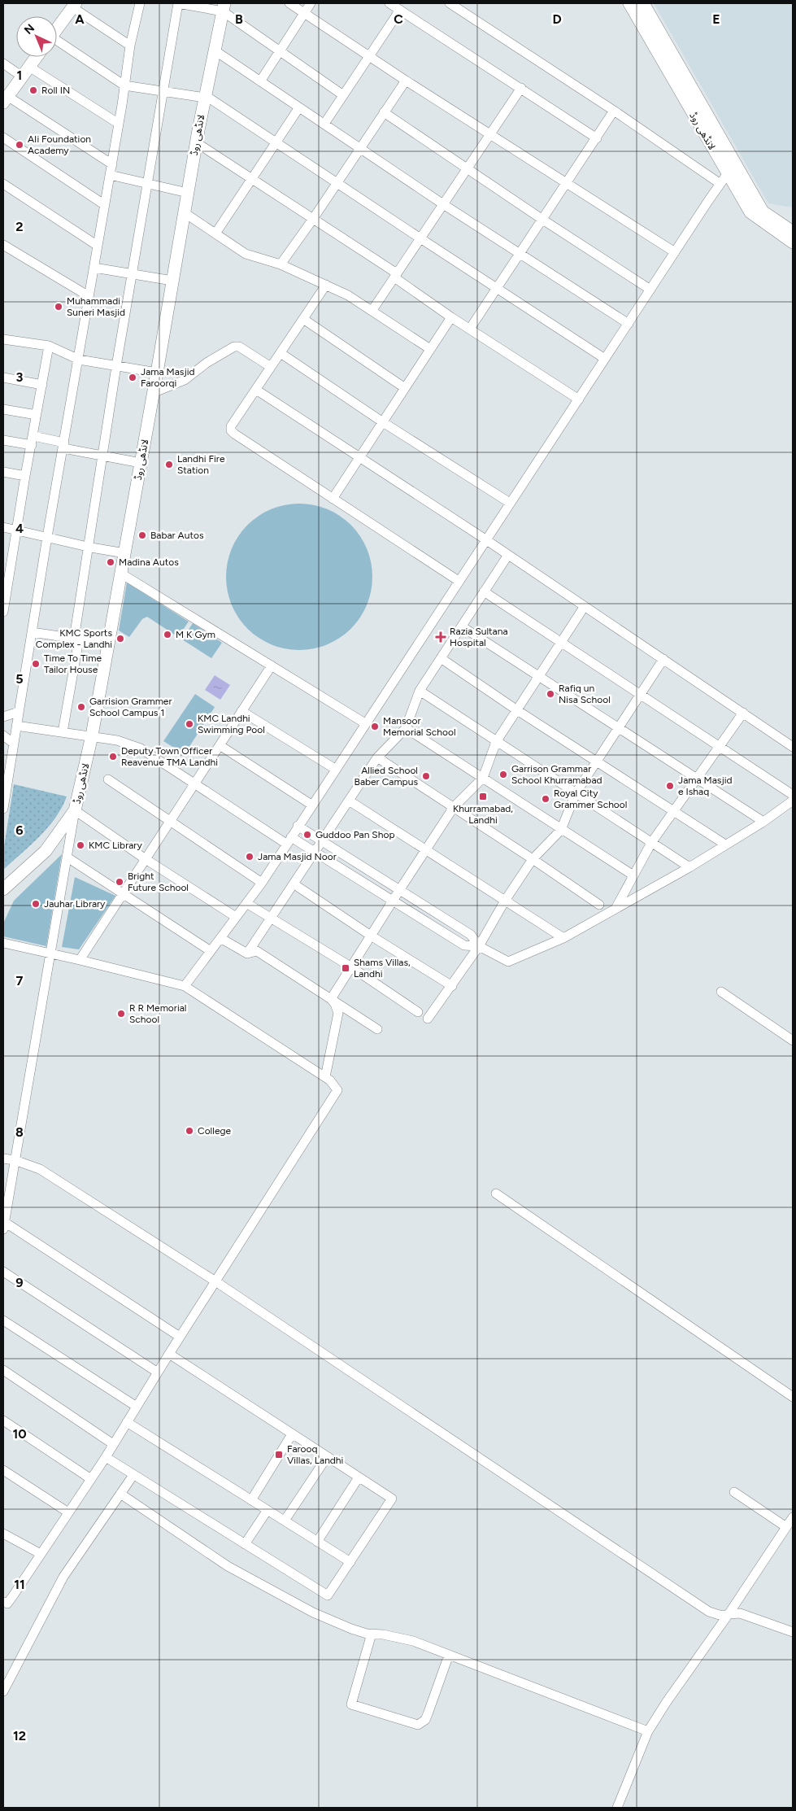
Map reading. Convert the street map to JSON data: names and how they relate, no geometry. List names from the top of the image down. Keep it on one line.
{"streets":{"main road":["لانڈھی روڈ"]},"places":{"other":["Roll IN","AIi Foundation Academy","Muhammadi Suneri Masjid","Jama Masjid Faroorqi","Landhi Fire Station","Babar Autos","Madina Autos","M K Gym","KMC Sports Complex - Landhi","Time To Time Tailor House","Rafiq un Nisa School","Garrision Grammer School Campus 1","KMC Landhi Swimming Pool","Mansoor Memorial School","Deputy Town Officer Reavenue TMA Landhi","Garrison Grammar School Khurramabad","Allied School Baber Campus","Jama Masjid e Ishaq","Royal City Grammer School","Guddoo Pan Shop","KMC Library","Jama Masjid Noor","Bright Future School","Jauhar Library","R R Memorial School","College"],"health":["Razia Sultana Hospital"],"transit":["Khurramabad, Landhi","Shams Villas, Landhi","Farooq Villas, Landhi"]},"north":"top left","grid":{"columns":["A","B","C","D","E"],"rows":["1","2","3","4","5","6","7","8","9","10","11","12"]}}
